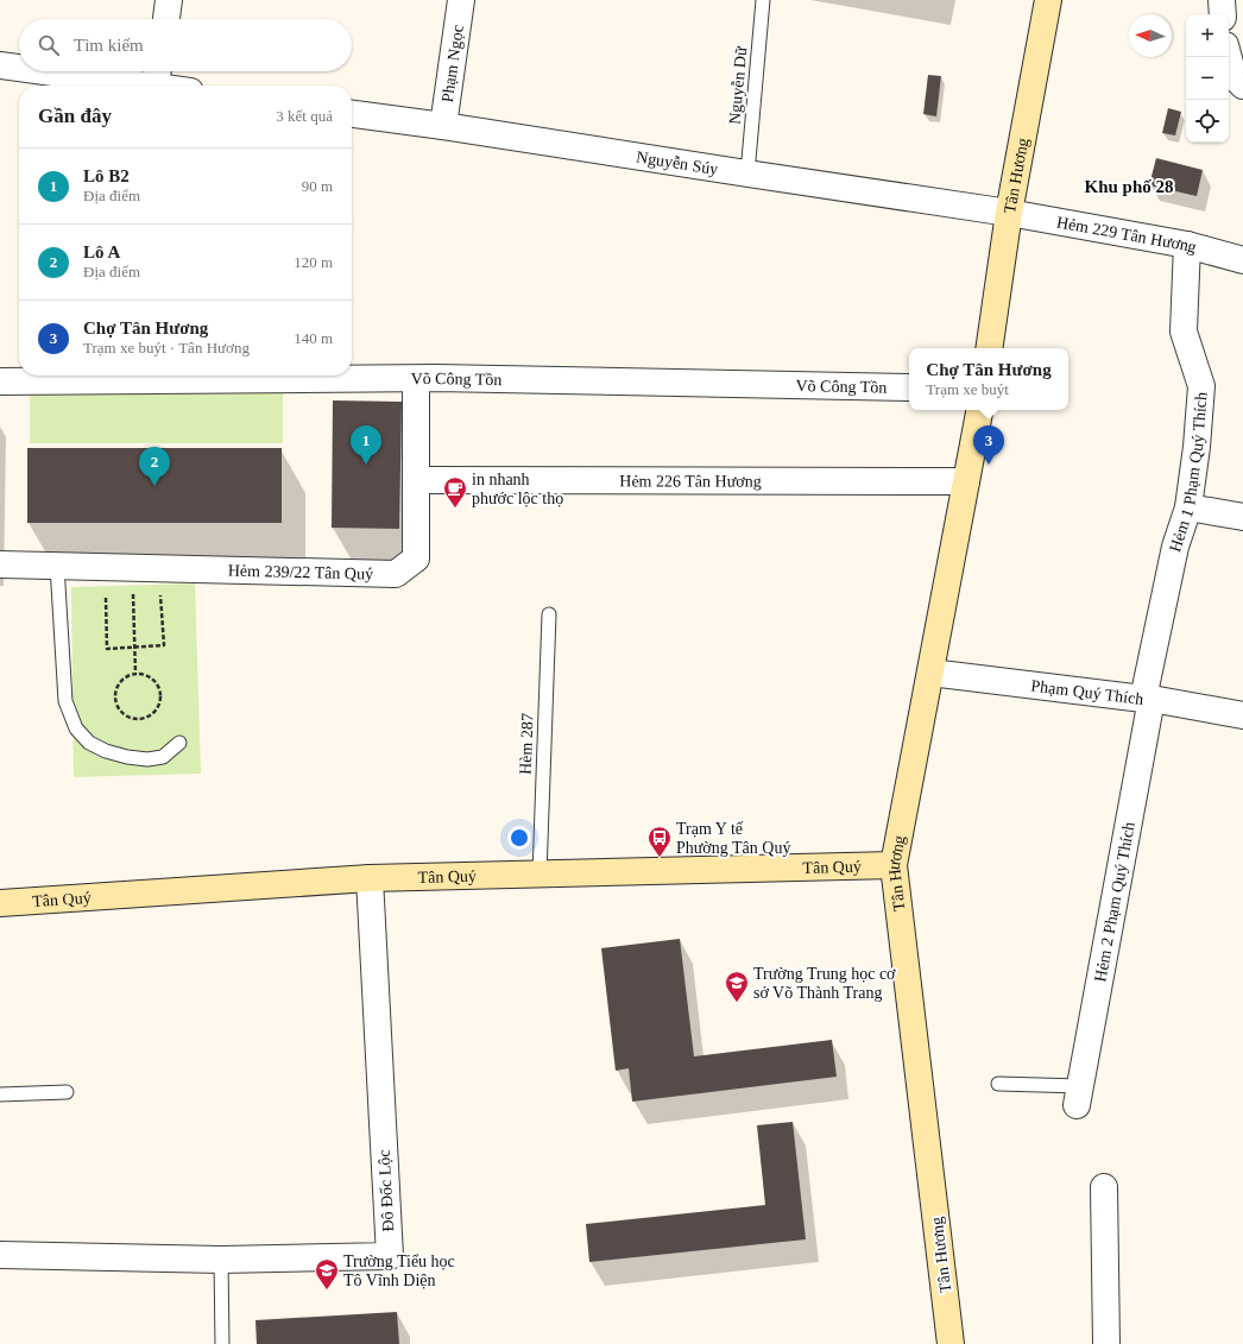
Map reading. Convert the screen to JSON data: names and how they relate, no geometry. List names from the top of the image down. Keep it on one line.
{"streets":{"street":["Phạm Ngọc","Nguyễn Súy","Tân Hương","Hẻm 229 Tân Hương","Võ Công Tồn","Hẻm 1 Phạm Quý Thích","Hẻm 226 Tân Hương","Hẻm 239/22 Tân Quý","Phạm Quý Thích","Tân Quý","Hẻm 2 Phạm Quý Thích","Đô Đốc Lộc"],"lane":["Nguyễn Dữ","Hèm 287"]},"crossings":[["Phạm Ngọc","Nguyễn Súy"],["Nguyễn Dữ","Nguyễn Súy"],["Nguyễn Súy","Tân Hương"],["Nguyễn Súy","Hẻm 229 Tân Hương"],["Tân Hương","Hẻm 229 Tân Hương"],["Tân Hương","Hẻm 226 Tân Hương"],["Tân Hương","Phạm Quý Thích"],["Tân Hương","Tân Quý"],["Hẻm 229 Tân Hương","Hẻm 1 Phạm Quý Thích"],["Võ Công Tồn","Hẻm 239/22 Tân Quý"],["Hẻm 1 Phạm Quý Thích","Phạm Quý Thích"],["Hẻm 1 Phạm Quý Thích","Hẻm 2 Phạm Quý Thích"],["Hẻm 226 Tân Hương","Hẻm 239/22 Tân Quý"],["Phạm Quý Thích","Hẻm 2 Phạm Quý Thích"],["Hèm 287","Tân Quý"],["Tân Quý","Đô Đốc Lộc"]],"districts":["Khu phố 28"],"places":{"cafe":["in nhanh phước lộc thọ"],"bus stop":["Trạm Y tế Phường Tân Quý"],"school or university":["Trường Trung học cơ sở Võ Thành Trang","Trường Tiểu học Tô Vĩnh Diện"]},"north":"left","page":{"map_buttons":["+","−"],"search":"Tìm kiếm","heading":["Gần đây","3 kết quả"],"list":[{"mark":"1","name":"Lô B2","note":"Địa điểm","value":"90 m"},{"mark":"2","name":"Lô A","note":"Địa điểm","value":"120 m"},{"mark":"3","name":"Chợ Tân Hương","note":"Trạm xe buýt · Tân Hương","value":"140 m"}],"popup":["Chợ Tân Hương","Trạm xe buýt"],"pins":["1","3","2"]}}
